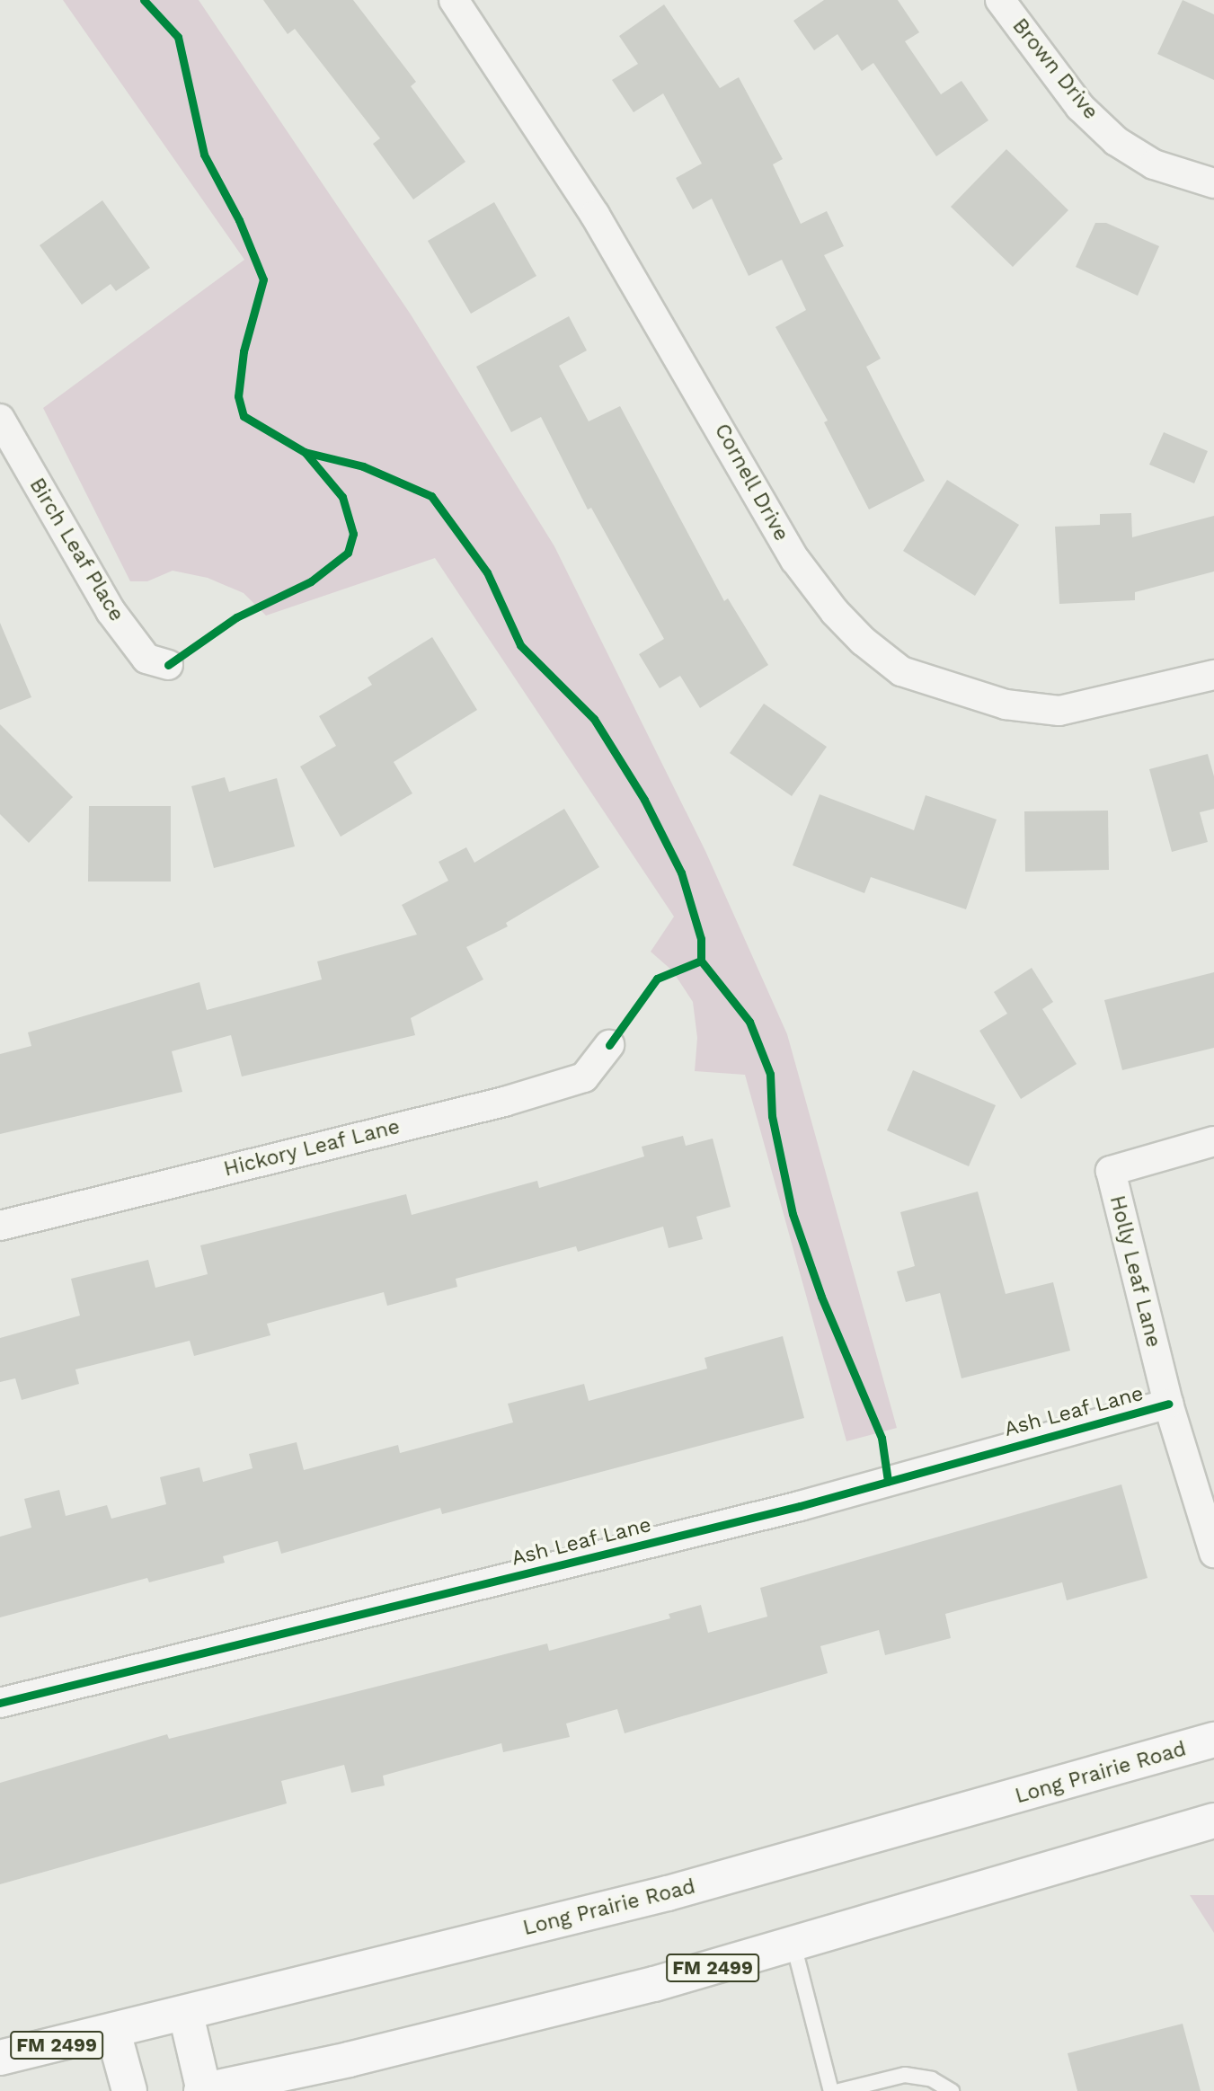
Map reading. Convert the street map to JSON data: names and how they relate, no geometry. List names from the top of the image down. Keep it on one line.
{"streets":{"main road":["Long Prairie Road","FM 2499"],"street":["Brown Drive","Cornell Drive","Birch Leaf Place","Hickory Leaf Lane","Holly Leaf Lane","Ash Leaf Lane"]},"crossings":[["Holly Leaf Lane","Ash Leaf Lane"]]}
